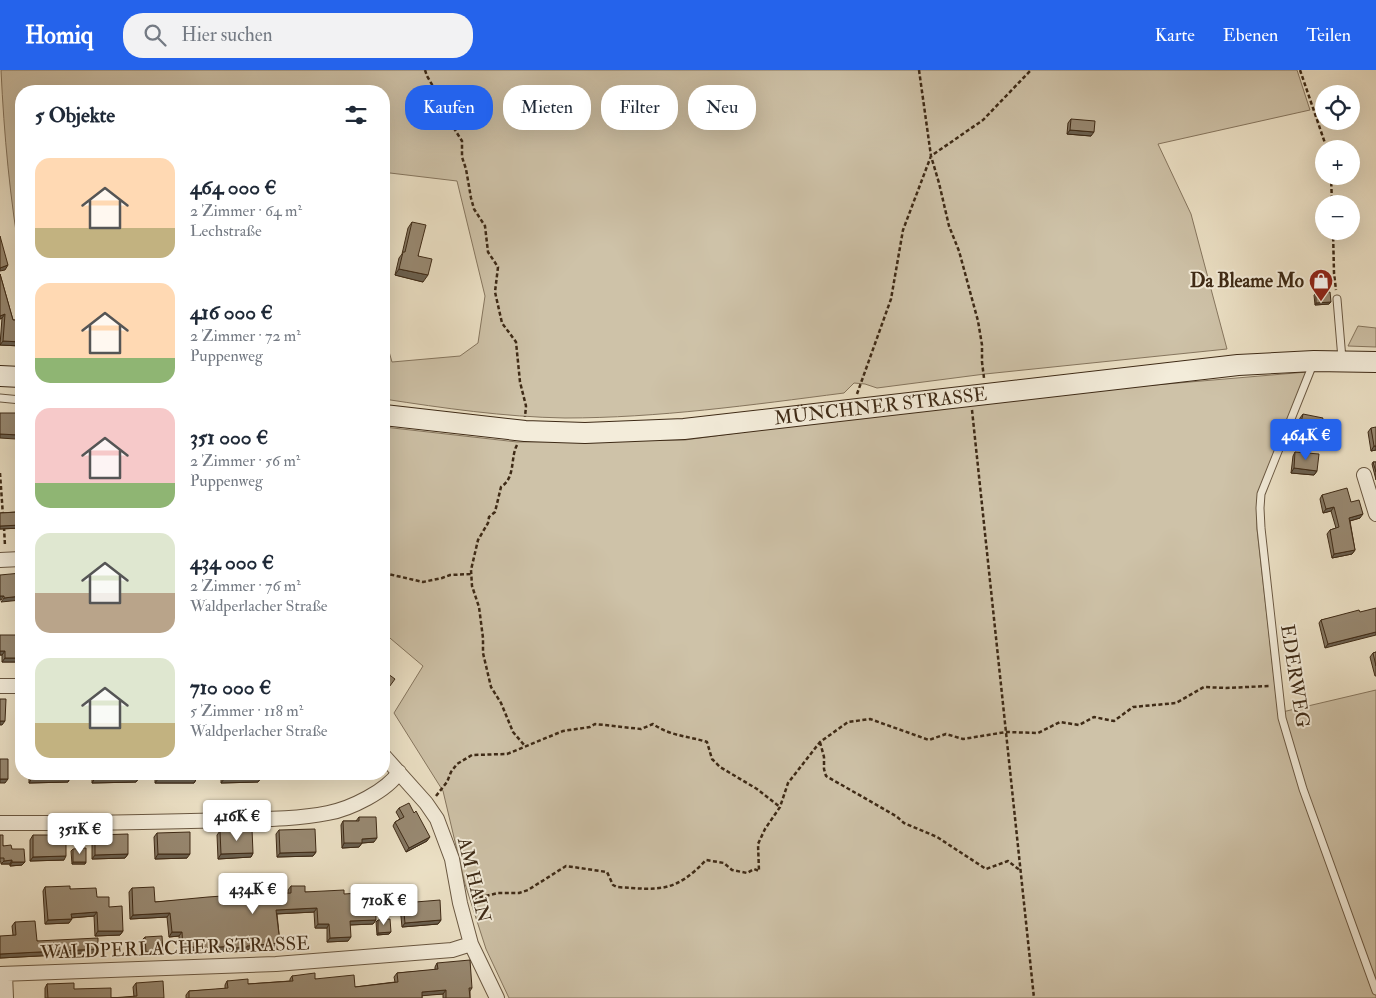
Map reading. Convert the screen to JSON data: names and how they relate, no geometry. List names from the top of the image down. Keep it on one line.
{"streets":{"main road":["MÜNCHNER STRASSE"],"street":["AM HAIN","WALDPERLACHER STRASSE"],"lane":["EDERWEG"]},"crossings":[["MÜNCHNER STRASSE","EDERWEG"],["AM HAIN","WALDPERLACHER STRASSE"]],"places":{"shop":["Da Bleame Mo"]},"page":{"header":"Homiq","search":"Hier suchen","nav":["Karte","Ebenen","Teilen"],"map_buttons":["+","−"],"chip":["Kaufen","Mieten","Filter","Neu"],"heading":"5 Objekte","list":[{"name":"464 000 €","note":"2 Zimmer · 64 m² · Lechstraße"},{"name":"416 000 €","note":"2 Zimmer · 72 m² · Puppenweg"},{"name":"351 000 €","note":"2 Zimmer · 56 m² · Puppenweg"},{"name":"434 000 €","note":"2 Zimmer · 76 m² · Waldperlacher Straße"},{"name":"710 000 €","note":"5 Zimmer · 118 m² · Waldperlacher Straße"}],"price":["464K €","416K €","351K €","434K €","710K €"]}}
